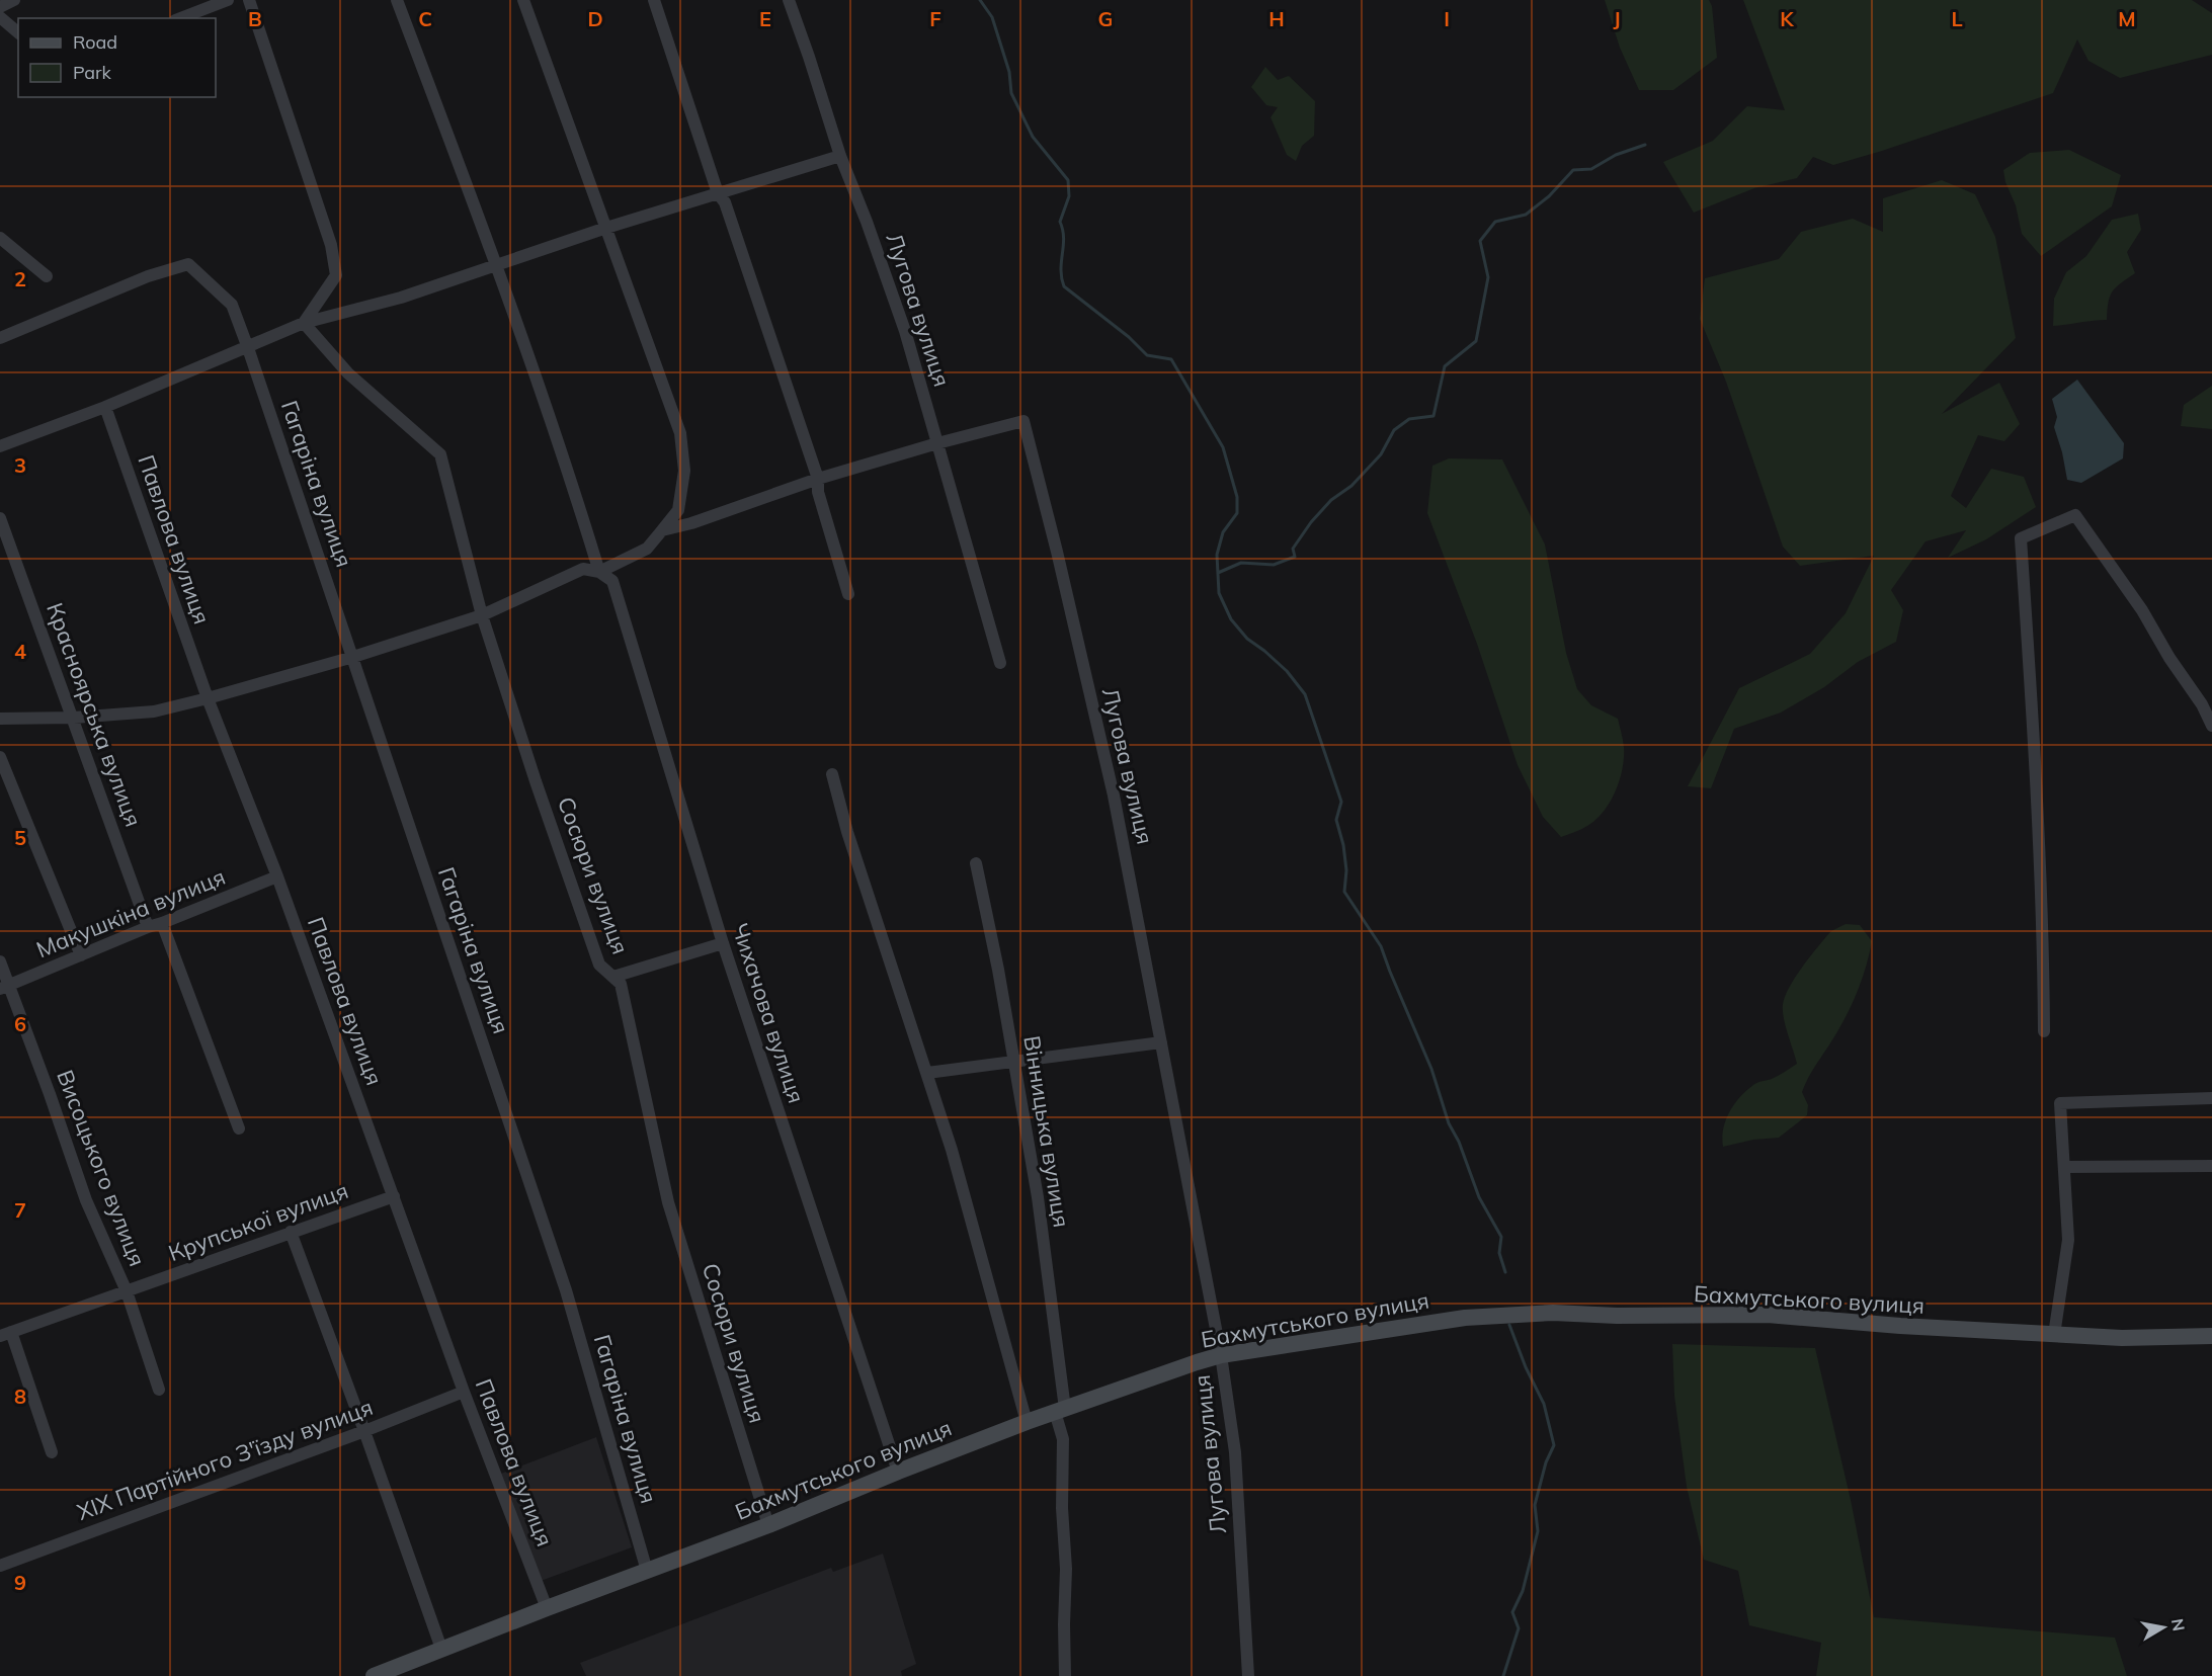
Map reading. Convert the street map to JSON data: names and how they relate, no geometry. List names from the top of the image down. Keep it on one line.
{"streets":{"main road":["Бахмутського вулиця"],"street":["Лугова вулиця","Гагаріна вулиця","Павлова вулиця","Красноярська вулиця","Сосюри вулиця","Макушкіна вулиця","Чихачова вулиця","Вінницька вулиця","Висоцького вулиця","Крупської вулиця","XIX Партійного З'їзду вулиця"]},"crossings":[["Лугова вулиця","Бахмутського вулиця"],["Гагаріна вулиця","Бахмутського вулиця"],["Павлова вулиця","Макушкіна вулиця"],["Павлова вулиця","Крупської вулиця"],["Павлова вулиця","Бахмутського вулиця"],["Павлова вулиця","XIX Партійного З'їзду вулиця"],["Красноярська вулиця","Макушкіна вулиця"],["Сосюри вулиця","Бахмутського вулиця"],["Макушкіна вулиця","Висоцького вулиця"],["Чихачова вулиця","Бахмутського вулиця"],["Вінницька вулиця","Бахмутського вулиця"],["Висоцького вулиця","Крупської вулиця"]],"legend":["Road","Park"],"north":"right","grid":{"columns":["B","C","D","E","F","G","H","I","J","K","L","M"],"rows":["2","3","4","5","6","7","8","9"]}}
